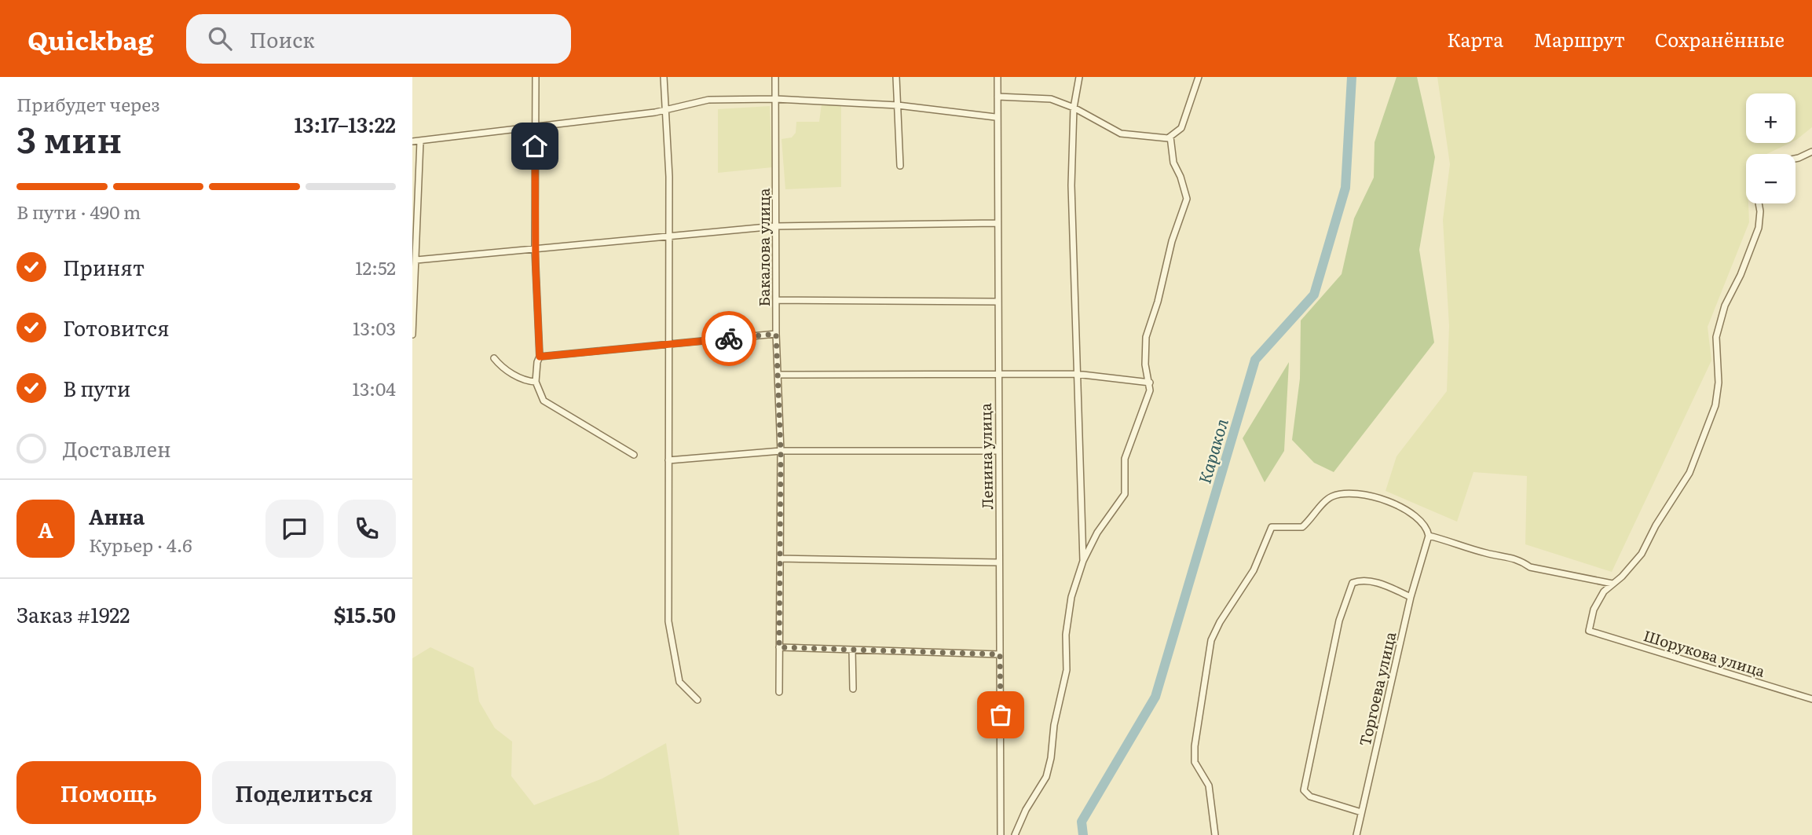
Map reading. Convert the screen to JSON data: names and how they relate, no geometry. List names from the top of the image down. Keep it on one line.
{"streets":{"street":["Бакалова улица","Ленина улица","Шорукова улица","Торгоева улица"]},"water":["Каракол"],"page":{"header":"Quickbag","search":"Поиск","nav":["Карта","Маршрут","Сохранённые"],"heading":["3 мин","Прибудет через","13:17–13:22"],"panel":["Анна","Курьер · 4.6","Заказ #1922","$15.50"],"map_buttons":["+","−"],"bar":"В пути · 490 m","list":[["Принят","12:52"],["Готовится","13:03"],["В пути","13:04"],"Доставлен"],"round":"А","buttons":["Помощь","Поделиться"]}}
